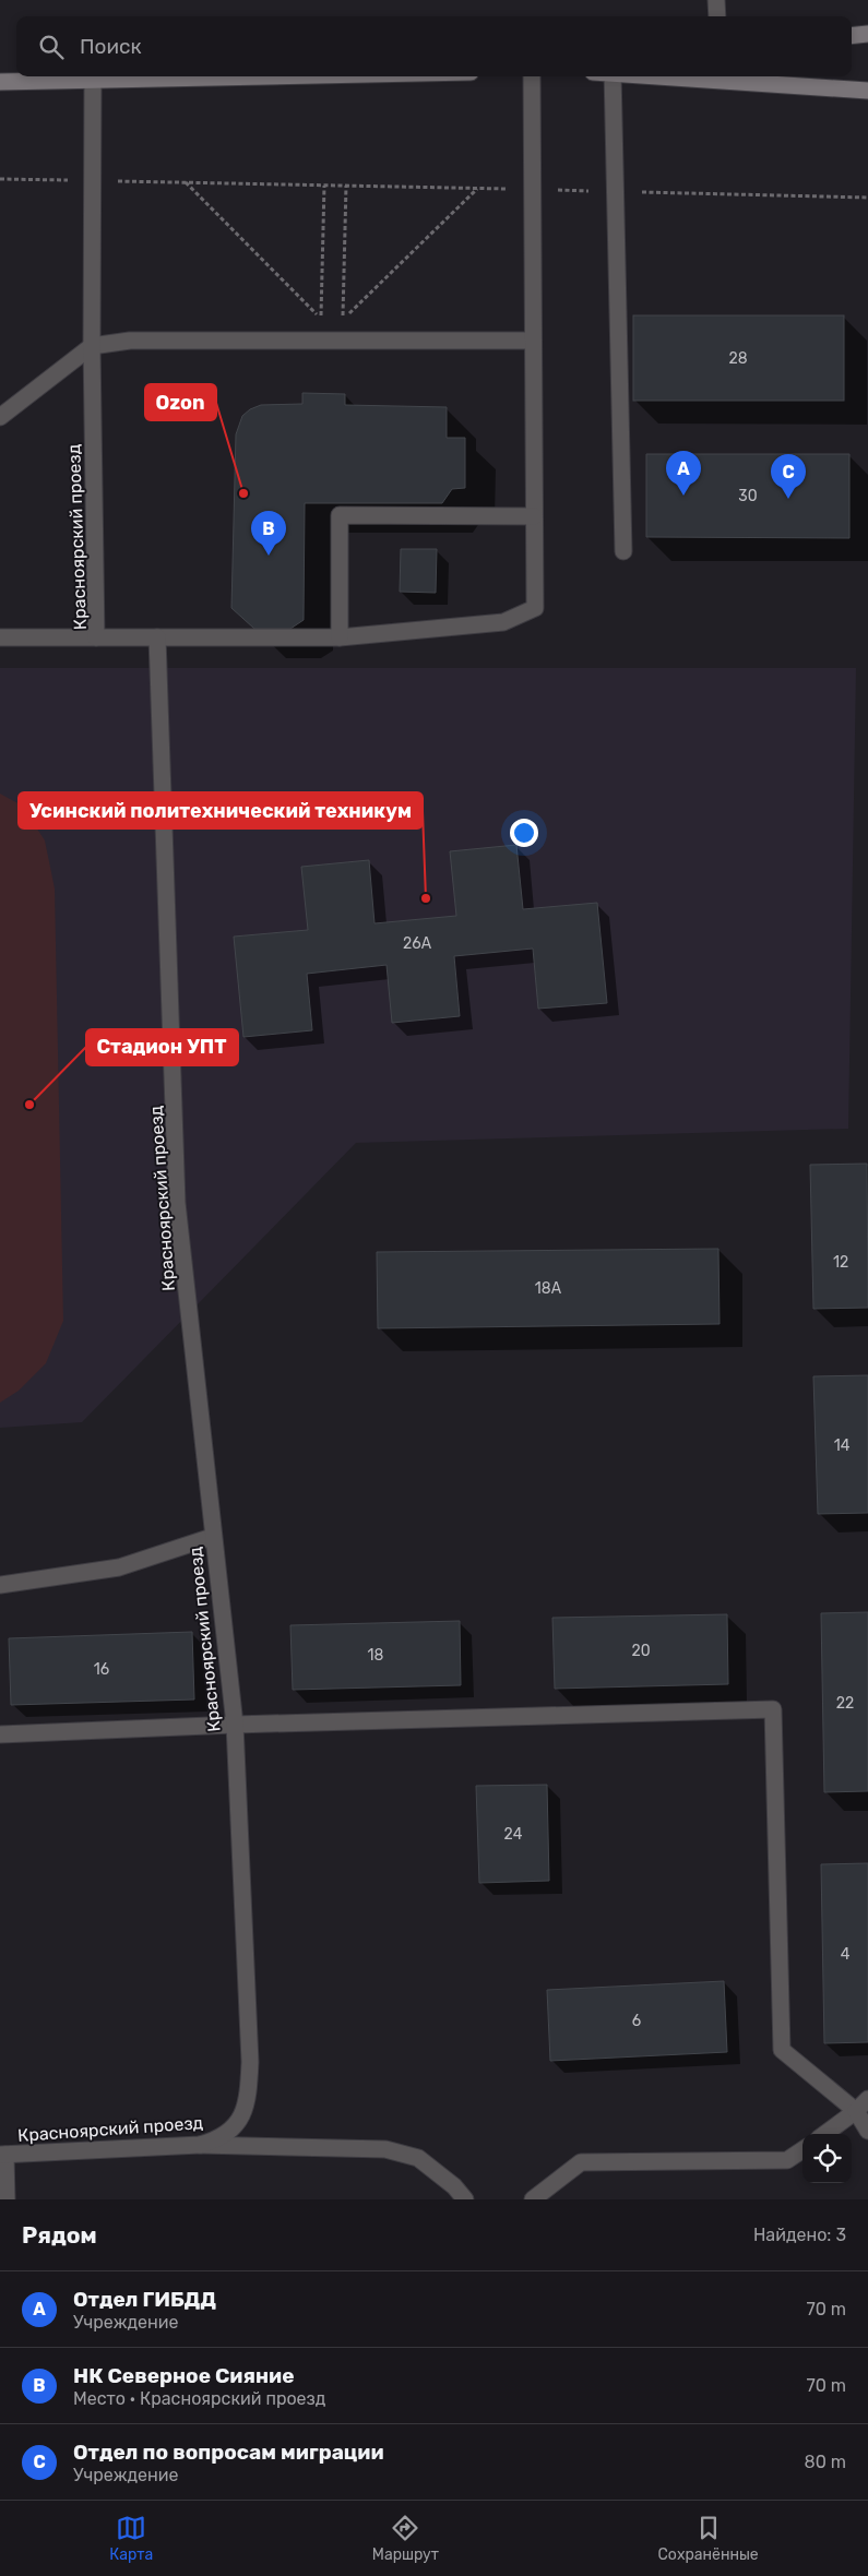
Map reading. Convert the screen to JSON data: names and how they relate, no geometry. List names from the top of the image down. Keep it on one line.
{"streets":{"street":["Красноярский проезд"]},"places":["Ozon","Усинский политехнический техникум","Стадион УПТ"],"house_numbers":["28","30","26А","12","18А","14","20","18","16","22","24","4","6"],"page":{"search":"Поиск","pins":["A","C","B"],"heading":["Рядом","Найдено: 3"],"list":[{"mark":"A","name":"Отдел ГИБДД","note":"Учреждение","value":"70 m"},{"mark":"B","name":"НК Северное Сияние","note":"Место · Красноярский проезд","value":"70 m"},{"mark":"C","name":"Отдел по вопросам миграции","note":"Учреждение","value":"80 m"}],"nav":["Карта","Маршрут","Сохранённые"]}}
